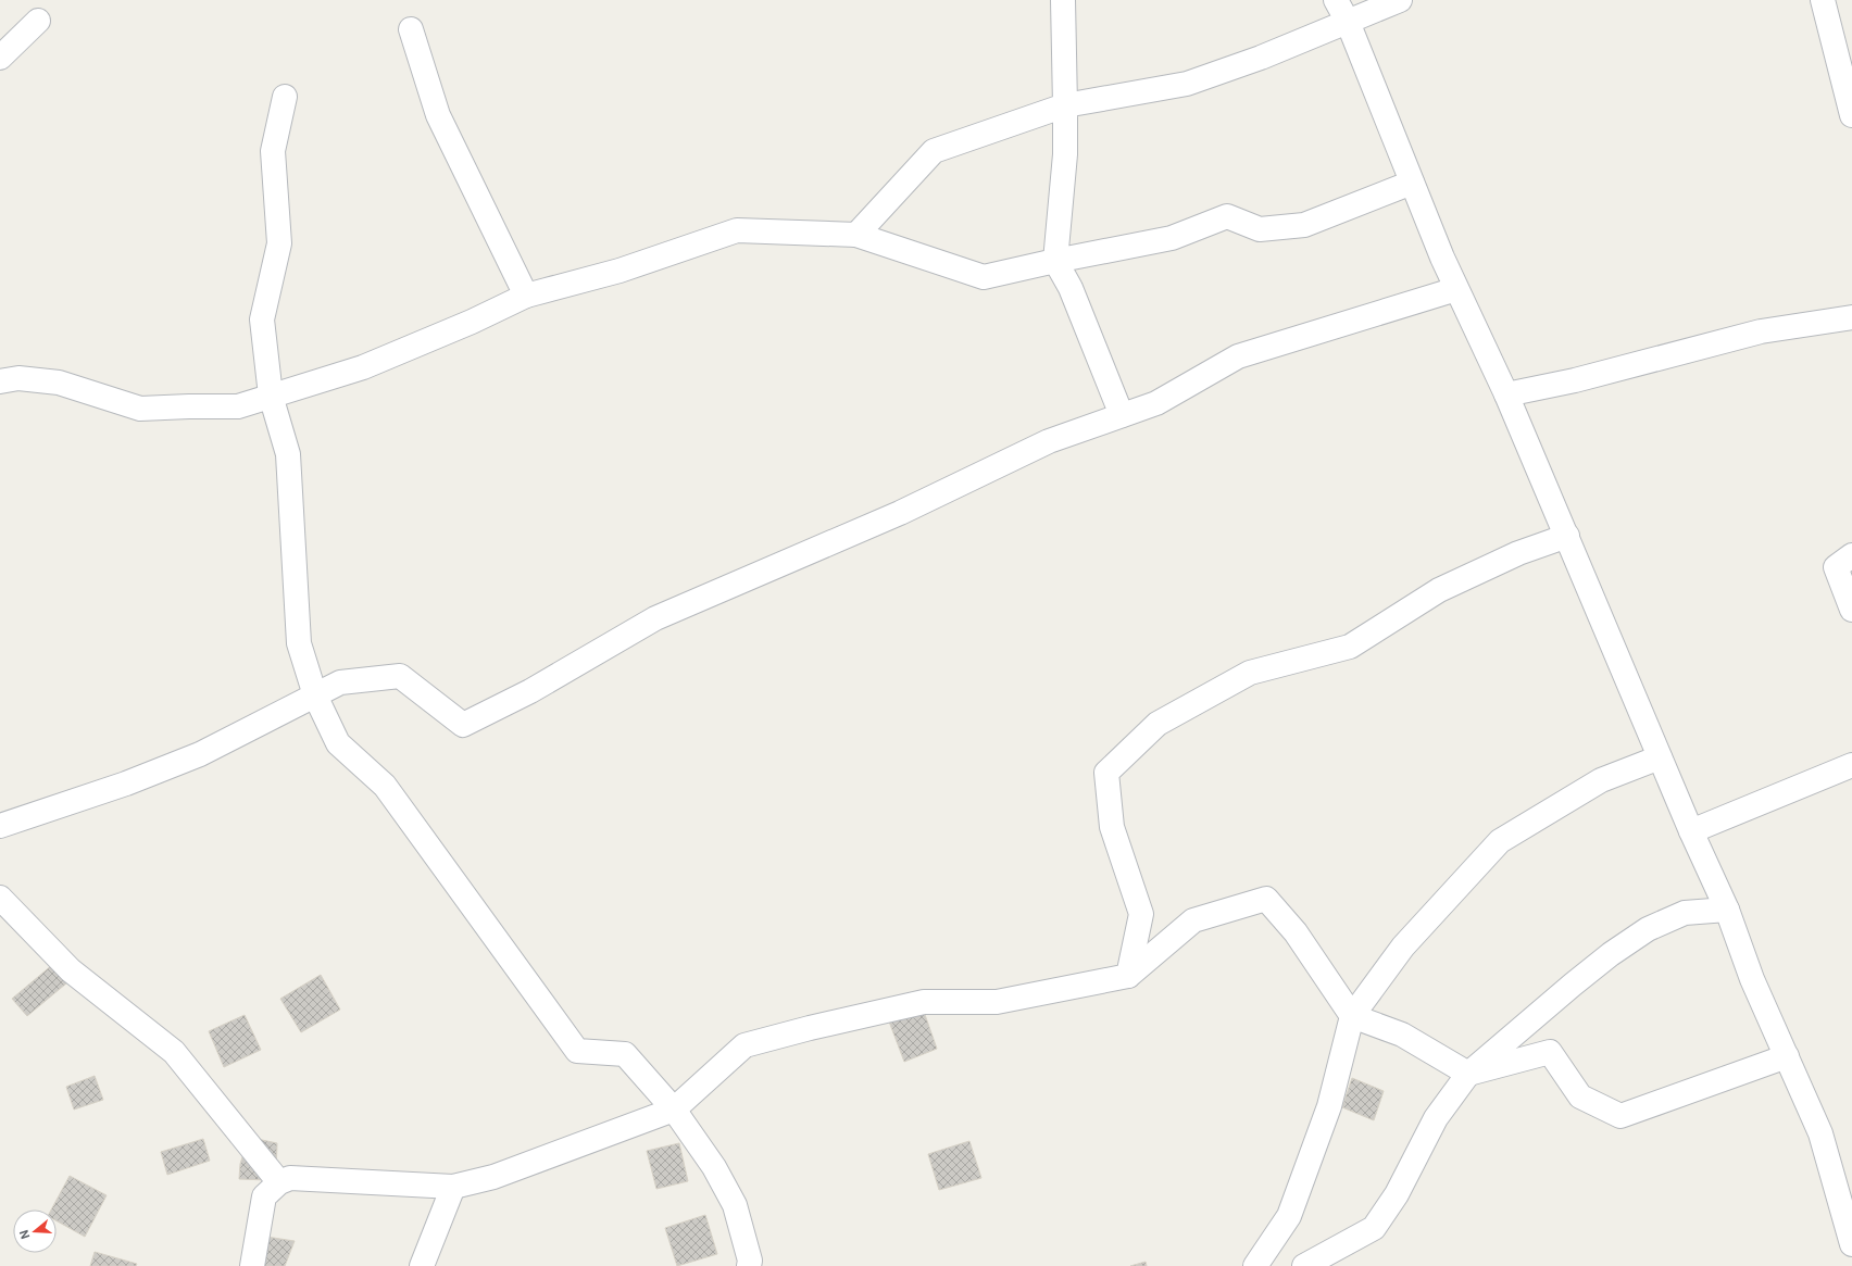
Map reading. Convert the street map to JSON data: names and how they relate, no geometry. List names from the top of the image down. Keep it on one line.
{"north":"left"}
